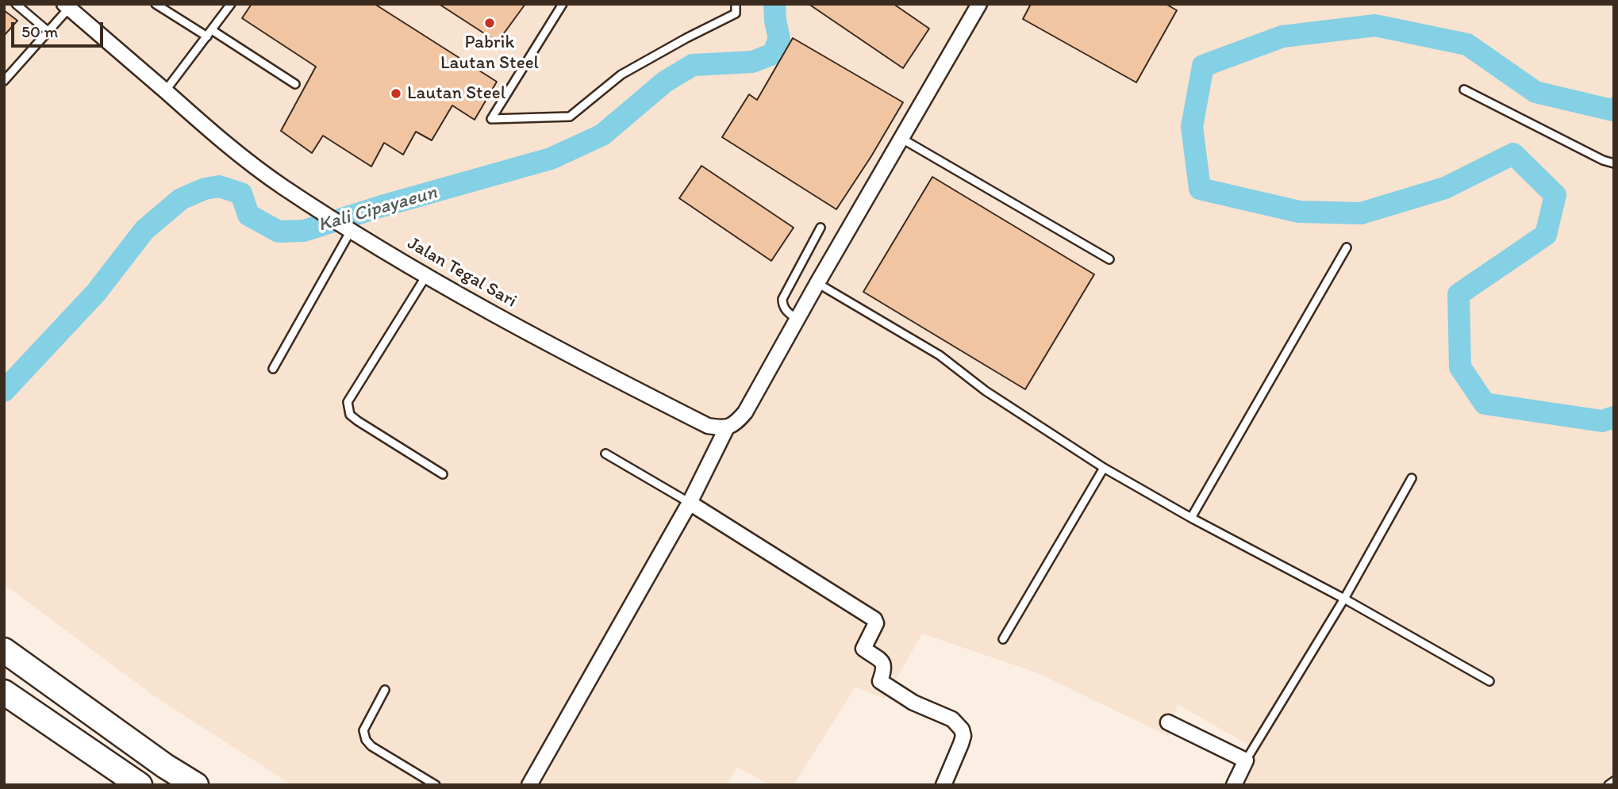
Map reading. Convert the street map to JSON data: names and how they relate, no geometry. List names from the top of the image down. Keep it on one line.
{"streets":{"street":["Jalan Tegal Sari"]},"water":["Kali Cipayaeun"],"places":["Pabrik Lautan Steel","Lautan Steel"],"scale_bar":"50 m"}
